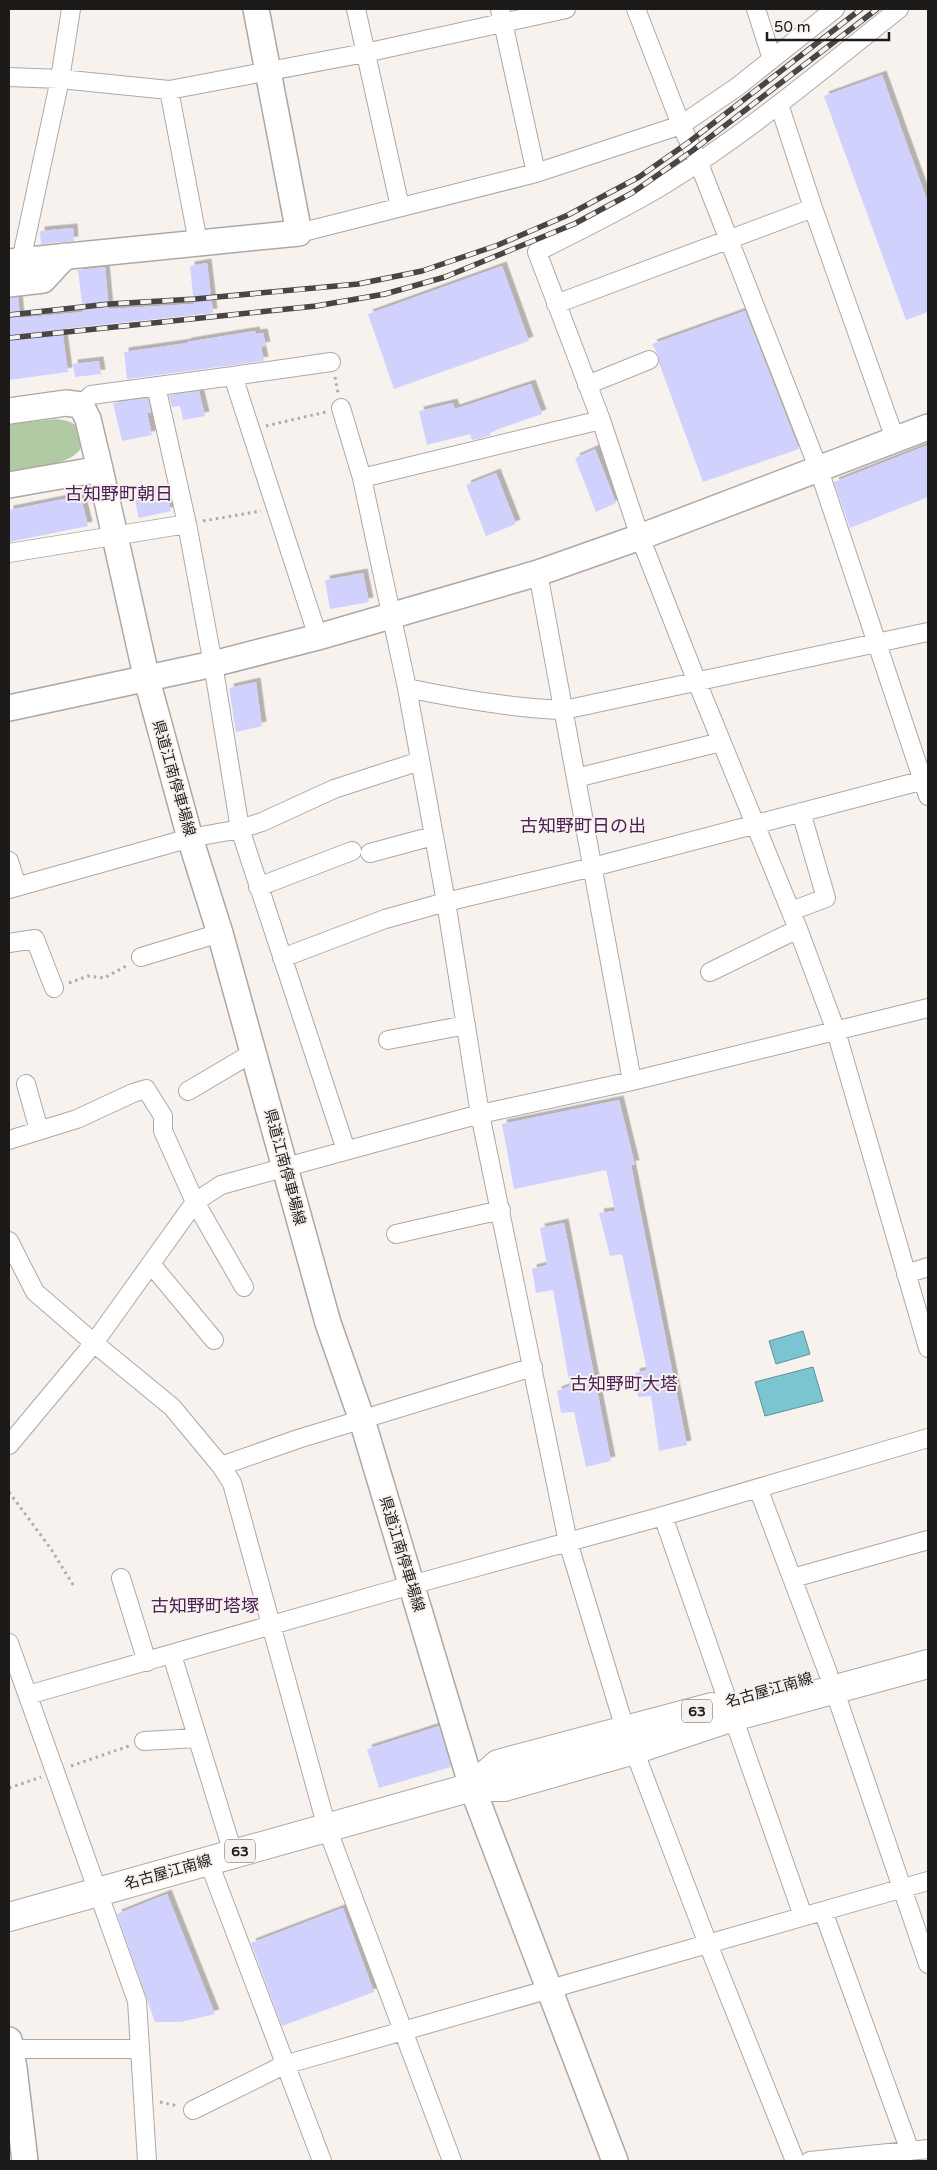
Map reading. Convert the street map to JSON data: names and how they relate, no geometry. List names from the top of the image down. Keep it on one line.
{"streets":{"main road":["名古屋江南線","63"],"street":["県道江南停車場線"]},"crossings":[["県道江南停車場線","名古屋江南線"]],"districts":["古知野町朝日","古知野町日の出","古知野町大塔","古知野町塔塚"],"scale_bar":"50 m"}
